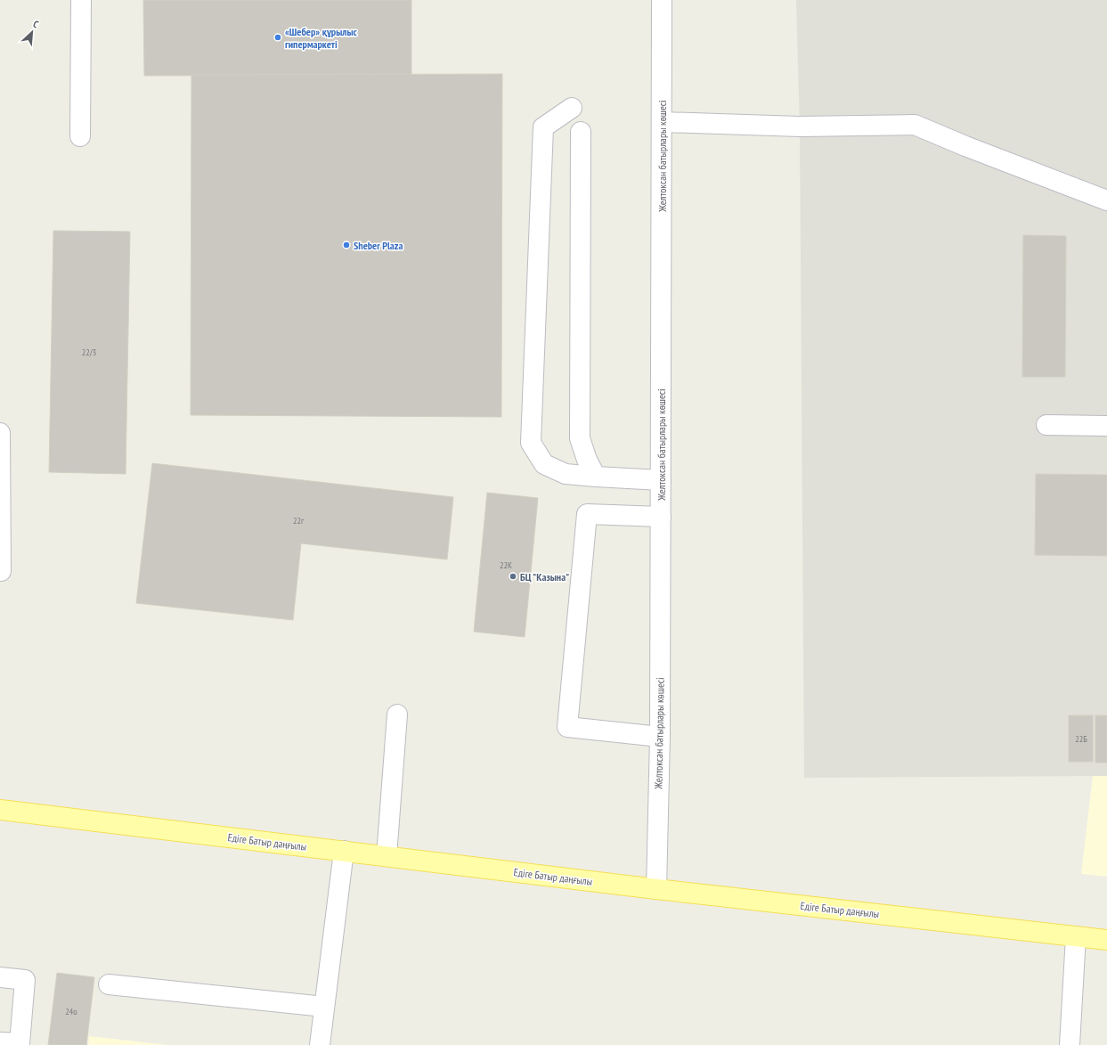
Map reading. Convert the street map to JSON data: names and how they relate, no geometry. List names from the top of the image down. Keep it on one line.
{"streets":{"main road":["Едіге Батыр даңғылы"],"street":["Желтоксан батырлары көшесі"]},"crossings":[["Желтоксан батырлары көшесі","Едіге Батыр даңғылы"]],"places":["«Шебер» құрылыс гипермаркеті","Sheber Plaza","БЦ \"Казына\""],"house_numbers":["22/3","22г","22К","22Б","24о"],"north":"top right"}
